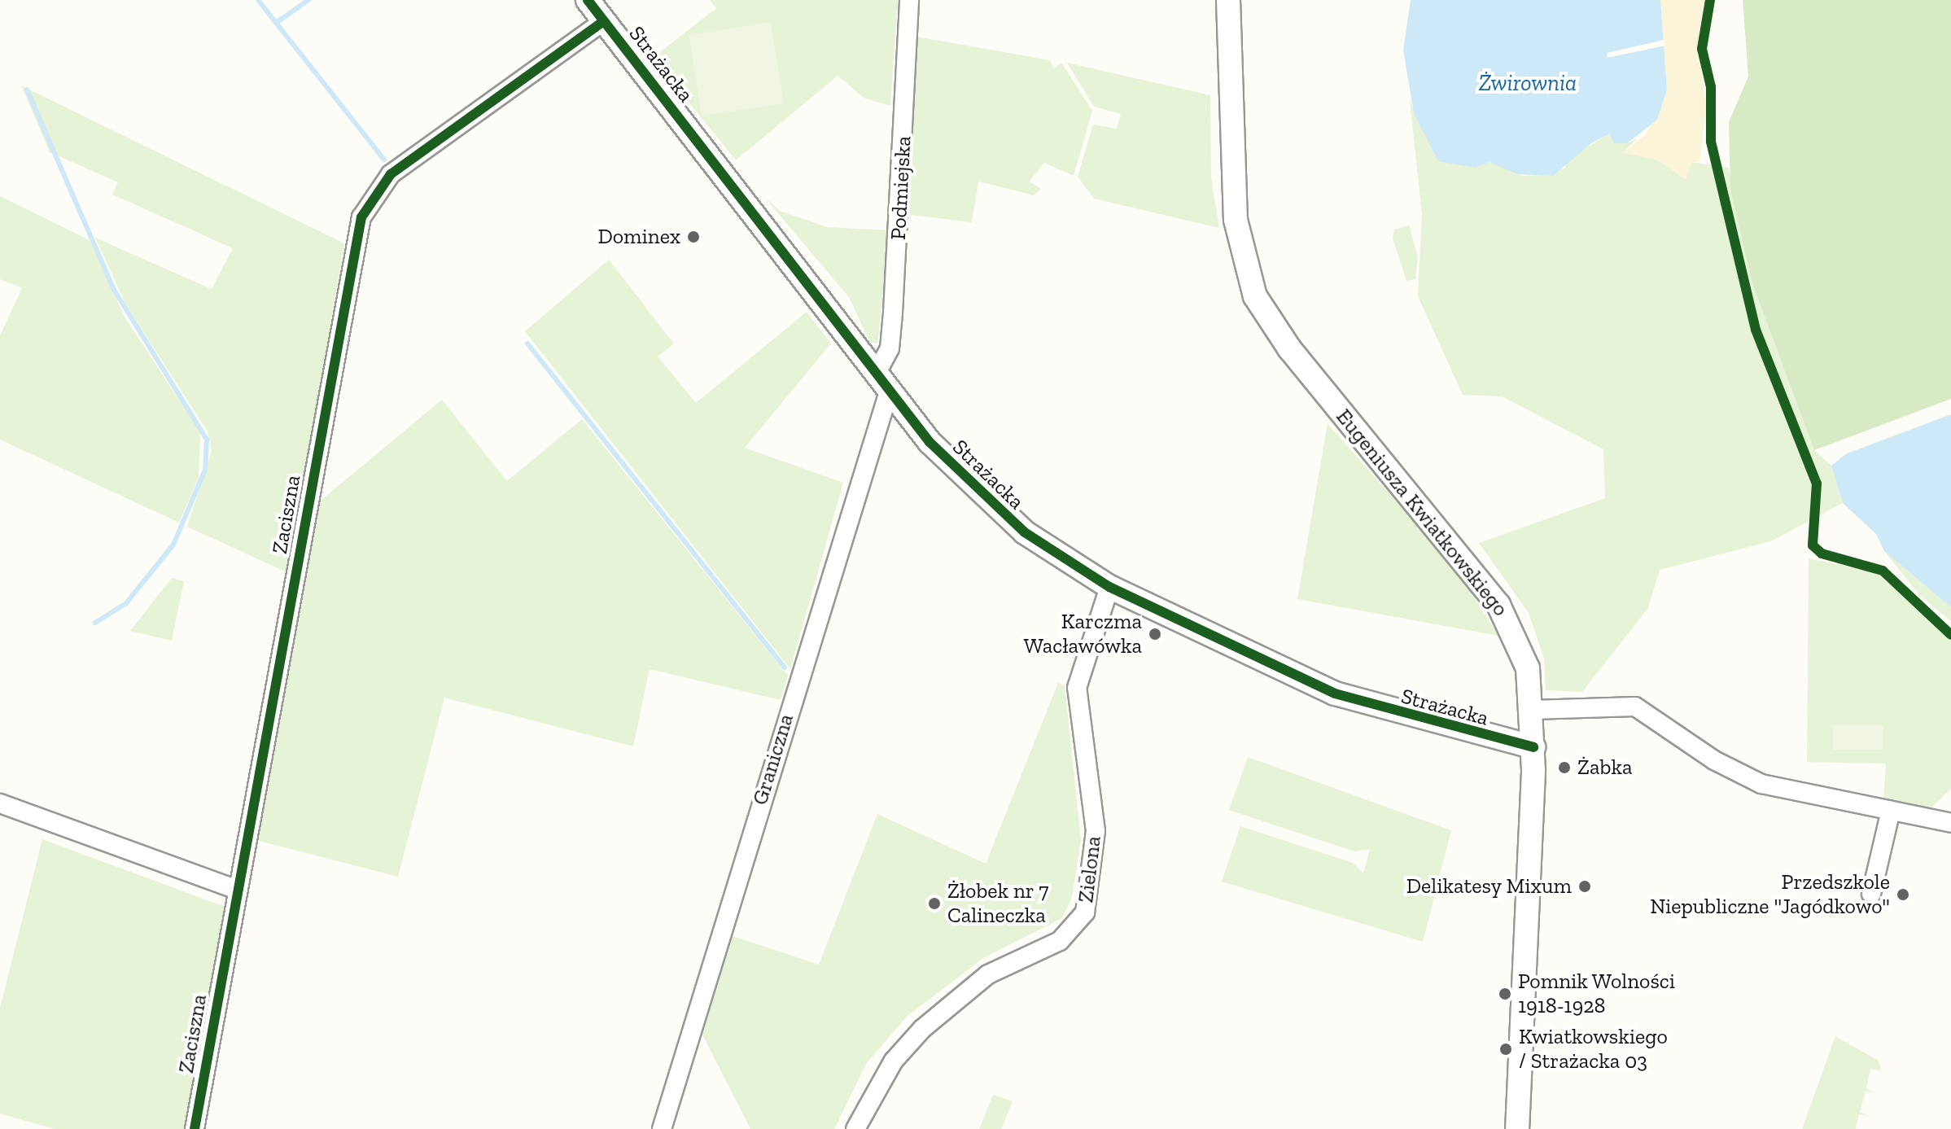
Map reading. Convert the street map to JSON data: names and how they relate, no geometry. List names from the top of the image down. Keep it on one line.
{"streets":{"street":["Strażacka","Podmiejska","Eugeniusza Kwiatkowskiego","Zaciszna","Graniczna","Zielona"]},"crossings":[["Strażacka","Podmiejska"],["Strażacka","Eugeniusza Kwiatkowskiego"],["Strażacka","Zaciszna"],["Strażacka","Graniczna"],["Strażacka","Zielona"],["Podmiejska","Graniczna"]],"water":["Żwirownia"],"places":["Dominex","Karczma Wacławówka","Żabka","Delikatesy Mixum","Przedszkole Niepubliczne \"Jagódkowo\"","Żłobek nr 7 Calineczka","Pomnik Wolności 1918-1928","Kwiatkowskiego / Strażacka 03"]}
